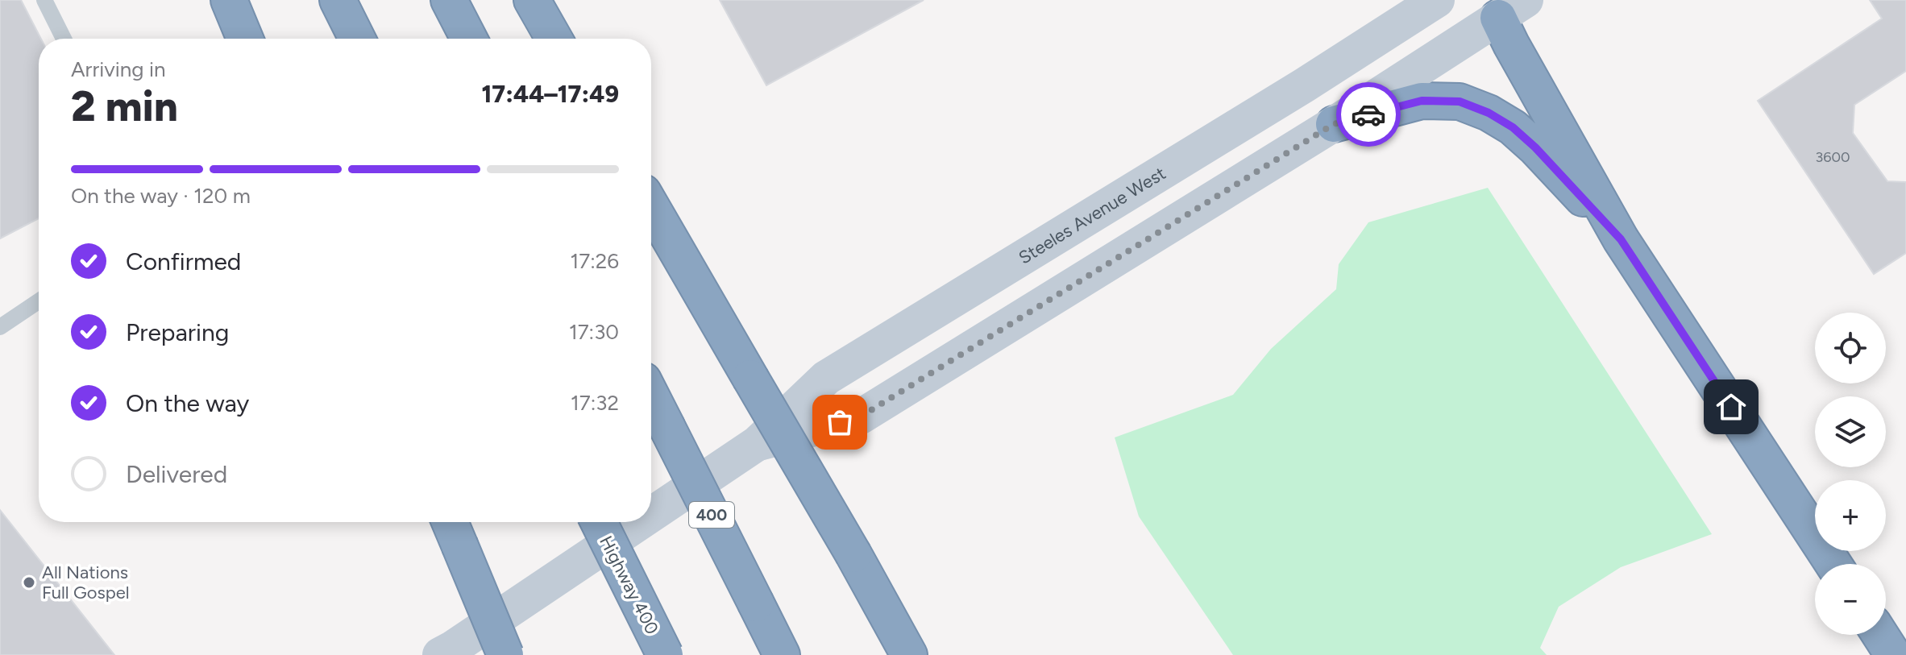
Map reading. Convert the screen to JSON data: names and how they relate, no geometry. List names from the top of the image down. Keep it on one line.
{"streets":{"highway":["400","Highway 400"],"main road":["Steeles Avenue West"]},"places":["All Nations Full Gospel"],"house_numbers":["3600"],"page":{"heading":["2 min","Arriving in","17:44–17:49"],"bar":"On the way · 120 m","list":[["Confirmed","17:26"],["Preparing","17:30"],["On the way","17:32"],"Delivered"],"map_buttons":["+","−"]}}
